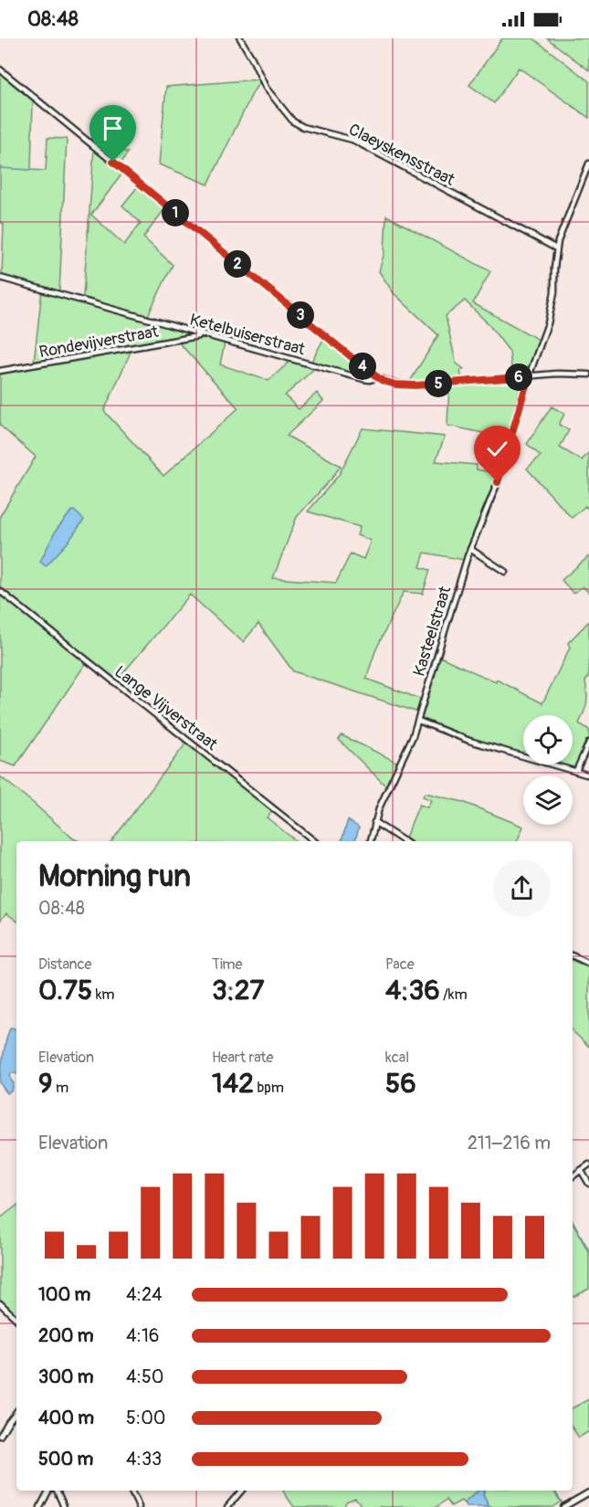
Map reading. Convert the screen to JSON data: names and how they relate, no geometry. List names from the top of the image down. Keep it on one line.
{"streets":{"street":["Claeyskensstraat","Ketelbuiserstraat","Rondevijverstraat","Kasteelstraat","Lange Vijverstraat"]},"crossings":[["Claeyskensstraat","Kasteelstraat"],["Ketelbuiserstraat","Rondevijverstraat"],["Ketelbuiserstraat","Kasteelstraat"]],"page":{"status":"08:48","pins":["1","2","3","4","6","5"],"heading":["Morning run","08:48"],"stats":[["Distance","0.75 km"],["Time","3:27"],["Pace","4:36 /km"],["Elevation","9 m"],["Heart rate","142 bpm"],["kcal","56"]],"chart":["Elevation","211–216 m"],"list":[{"name":"100 m","note":"4:24"},{"name":"200 m","note":"4:16"},{"name":"300 m","note":"4:50"},{"name":"400 m","note":"5:00"},{"name":"500 m","note":"4:33"}]}}
